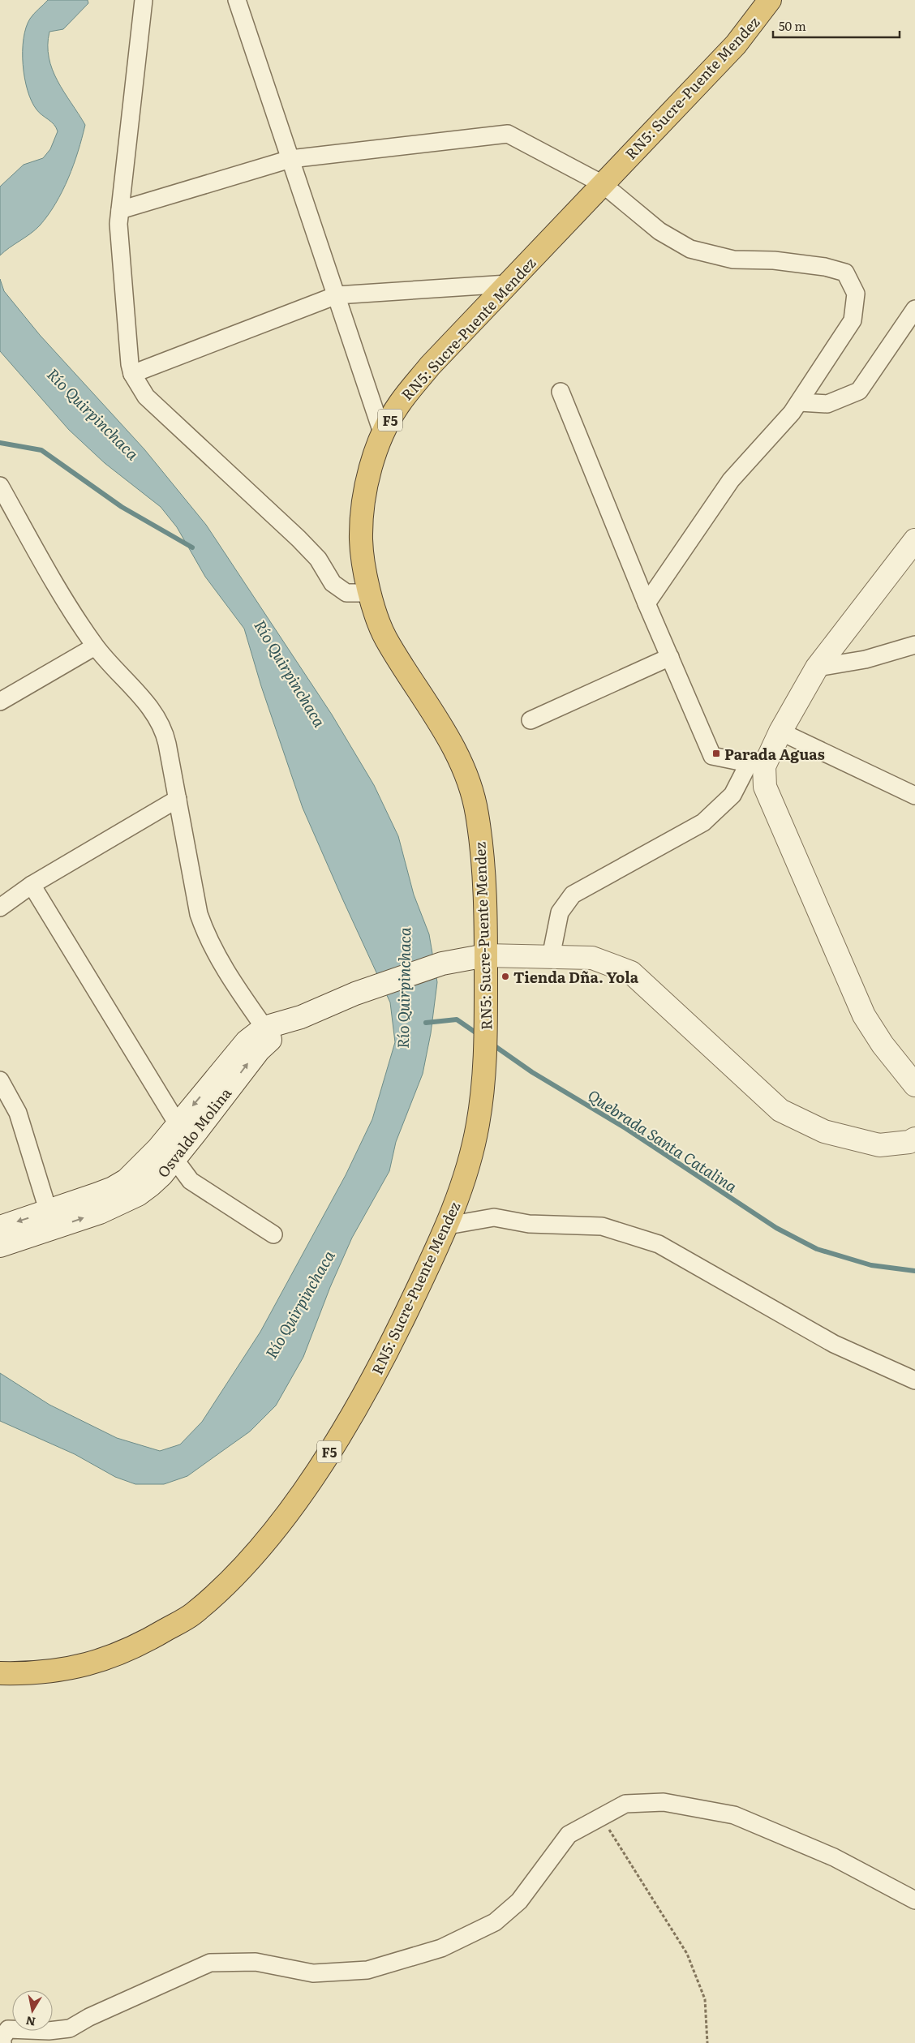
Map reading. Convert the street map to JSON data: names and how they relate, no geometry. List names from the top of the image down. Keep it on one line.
{"streets":{"highway":["RN5: Sucre-Puente Mendez","F5"],"street":["Osvaldo Molina"]},"water":["Río Quirpinchaca","Quebrada Santa Catalina"],"places":{"transit":["Parada Aguas"],"other":["Tienda Dña. Yola"]},"scale_bar":"50 m","north":"bottom"}
